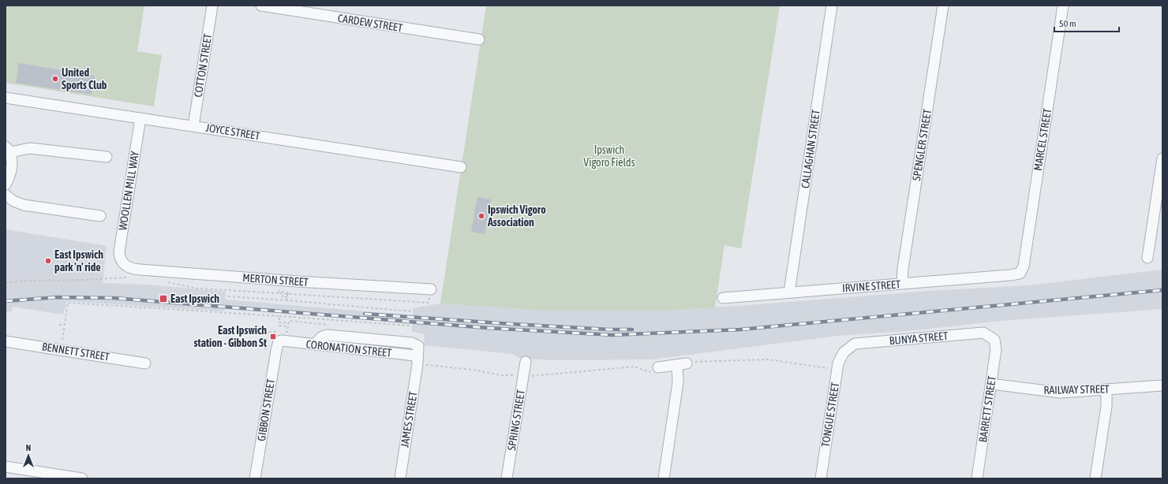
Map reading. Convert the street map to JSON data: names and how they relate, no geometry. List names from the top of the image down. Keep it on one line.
{"streets":{"street":["CARDEW STREET","COTTON STREET","JOYCE STREET","MARCEL STREET","SPENGLER STREET","CALLAGHAN STREET","WOOLLEN MILL WAY","MERTON STREET","IRVINE STREET","BUNYA STREET","CORONATION STREET","BENNETT STREET","RAILWAY STREET","BARRETT STREET","GIBBON STREET","TONGUE STREET","JAMES STREET","SPRING STREET"]},"crossings":[["COTTON STREET","JOYCE STREET"],["JOYCE STREET","WOOLLEN MILL WAY"],["MARCEL STREET","IRVINE STREET"],["SPENGLER STREET","IRVINE STREET"],["CALLAGHAN STREET","IRVINE STREET"],["WOOLLEN MILL WAY","MERTON STREET"],["BUNYA STREET","BARRETT STREET"],["BUNYA STREET","TONGUE STREET"],["CORONATION STREET","GIBBON STREET"],["CORONATION STREET","JAMES STREET"],["RAILWAY STREET","BARRETT STREET"]],"parks":["Ipswich Vigoro Fields"],"places":{"other":["United Sports Club","Ipswich Vigoro Association","East Ipswich park 'n' ride"],"transit":["East Ipswich","East Ipswich station - Gibbon St"]},"scale_bar":"50 m","north":"top"}
